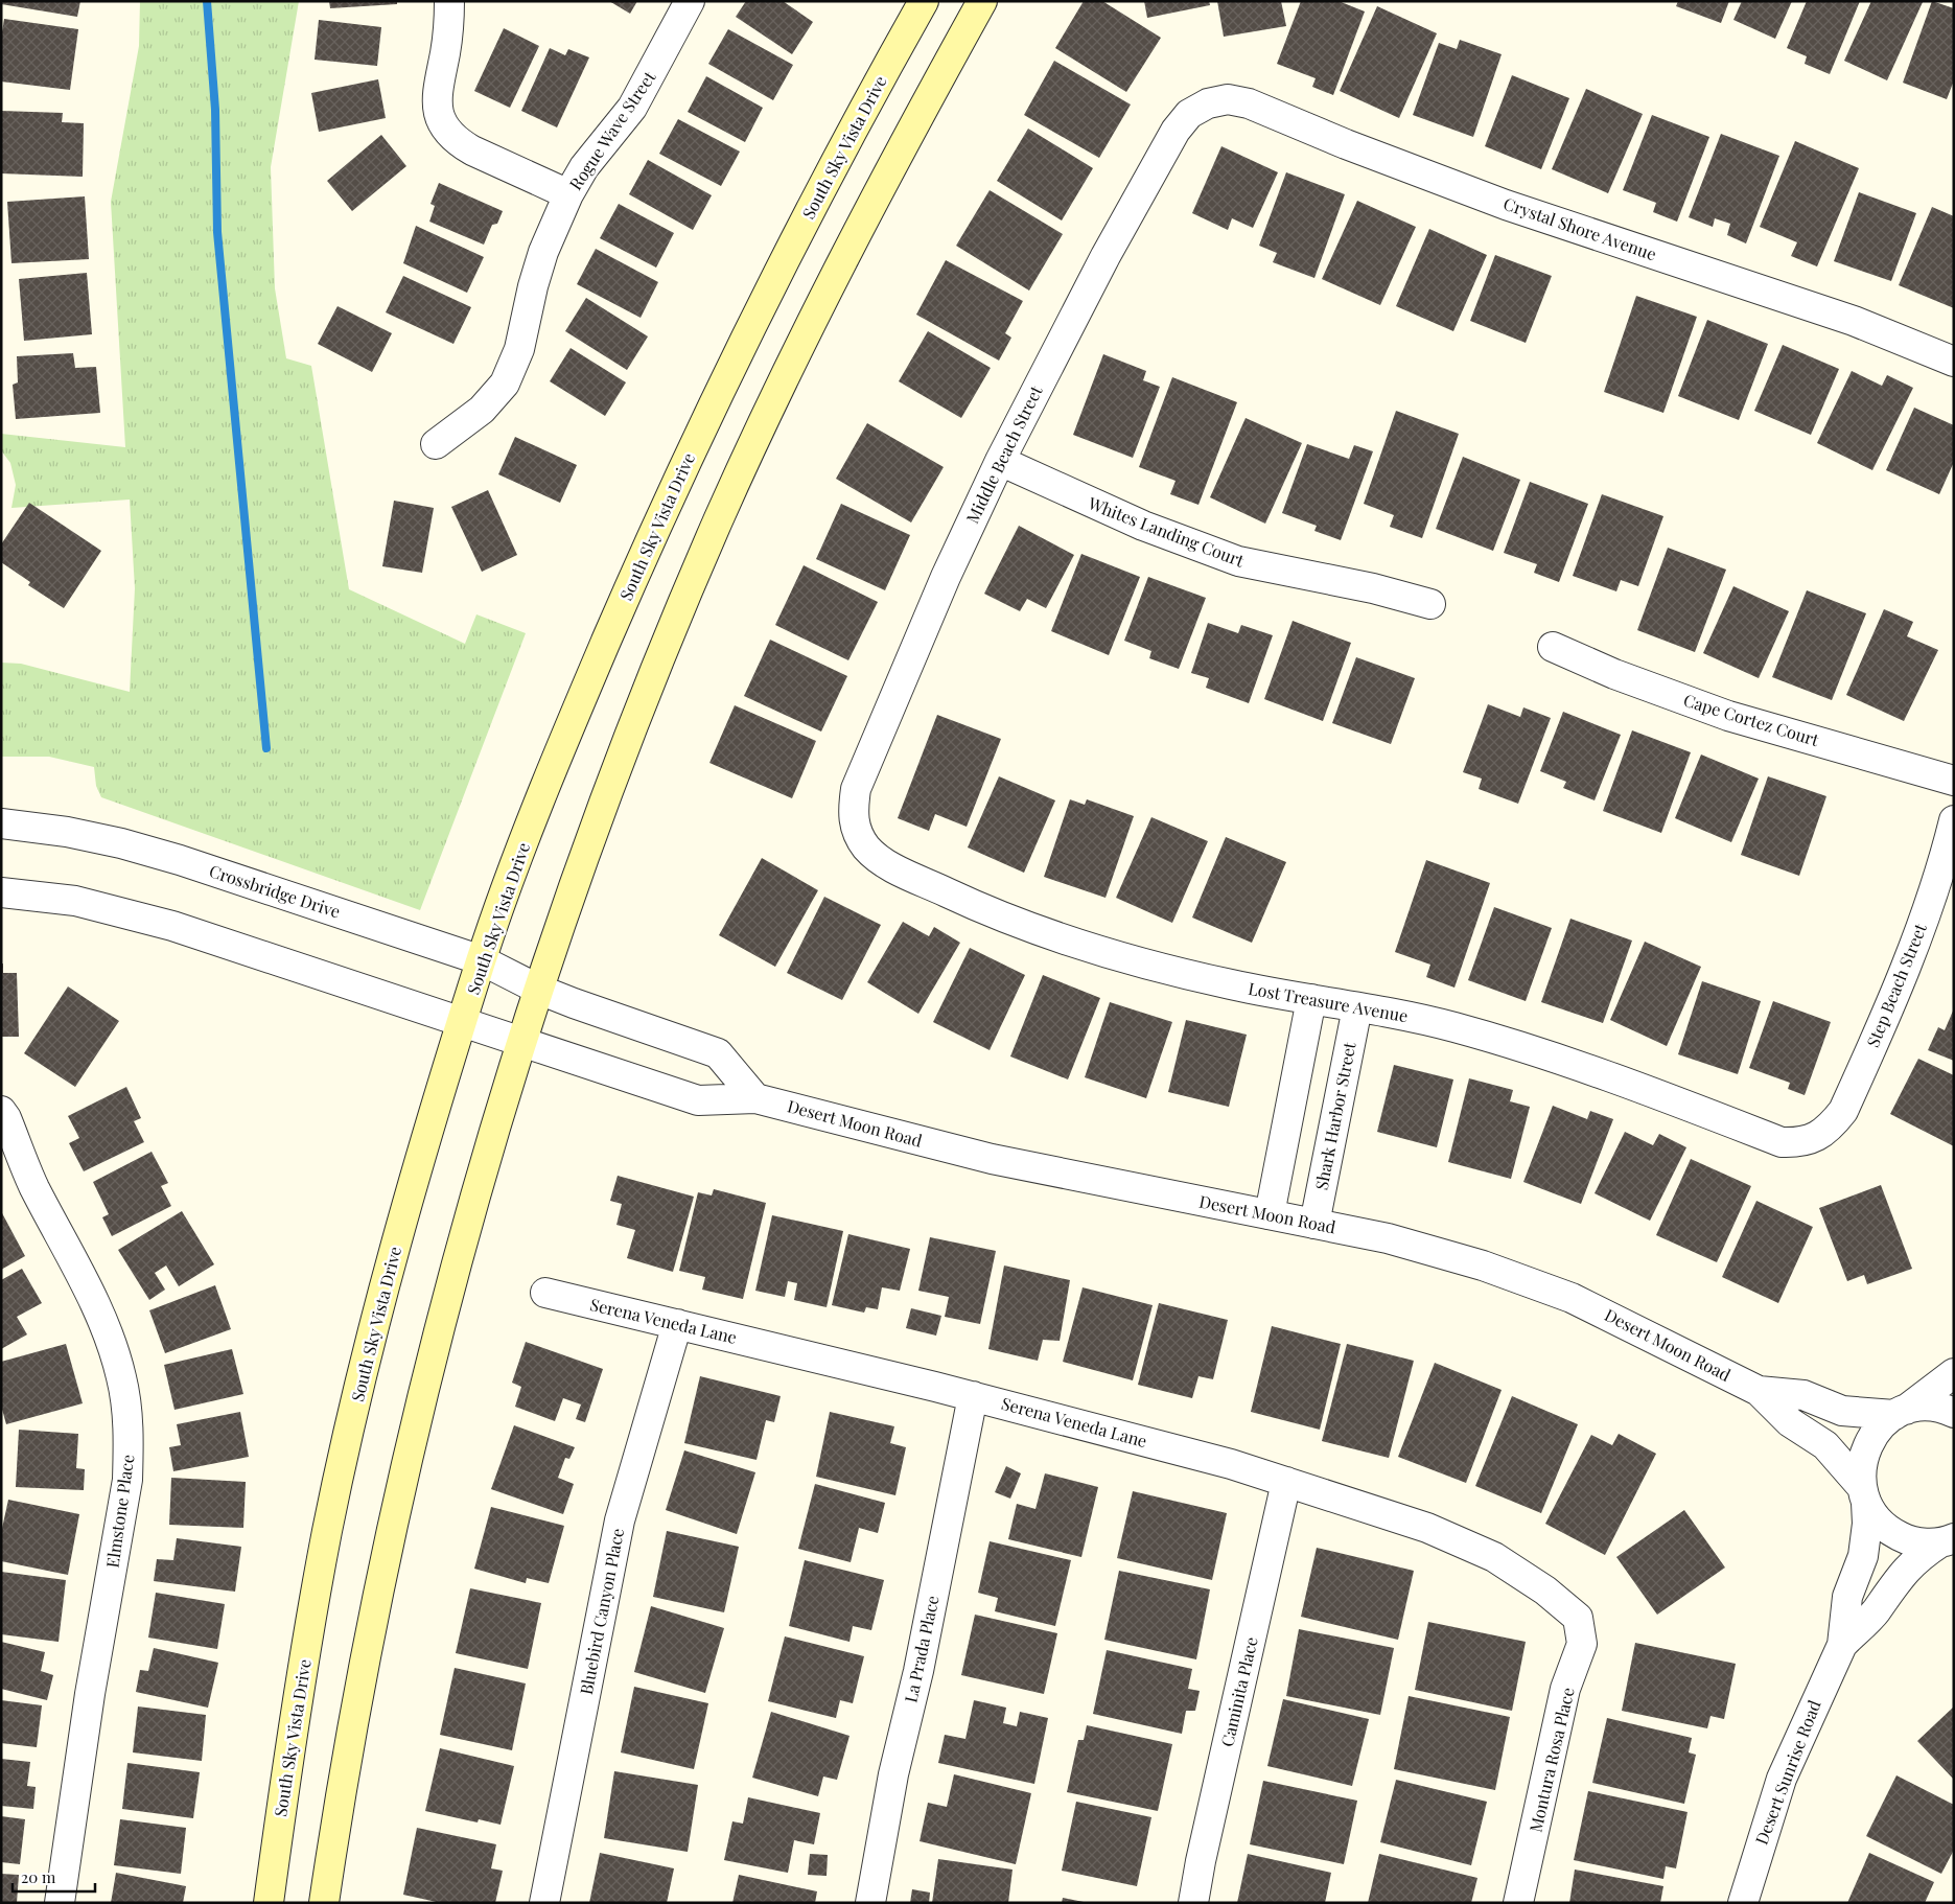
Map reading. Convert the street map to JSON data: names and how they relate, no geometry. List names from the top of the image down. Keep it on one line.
{"streets":{"main road":["South Sky Vista Drive"],"street":["Rogue Wave Street","Crystal Shore Avenue","Middle Beach Street","Whites Landing Court","Cape Cortez Court","Crossbridge Drive","Step Beach Street","Lost Treasure Avenue","Shark Harbor Street","Desert Moon Road","Serena Veneda Lane","Elmstone Place","Bluebird Canyon Place","La Prada Place","Caminita Place","Montura Rosa Place","Desert Sunrise Road"]},"crossings":[["South Sky Vista Drive","Crossbridge Drive"],["Crystal Shore Avenue","Middle Beach Street"],["Middle Beach Street","Whites Landing Court"],["Middle Beach Street","Lost Treasure Avenue"],["Step Beach Street","Lost Treasure Avenue"],["Lost Treasure Avenue","Shark Harbor Street"],["Shark Harbor Street","Desert Moon Road"],["Desert Moon Road","Desert Sunrise Road"],["Serena Veneda Lane","Bluebird Canyon Place"],["Serena Veneda Lane","La Prada Place"],["Serena Veneda Lane","Caminita Place"],["Serena Veneda Lane","Montura Rosa Place"]],"scale_bar":"20 m"}
